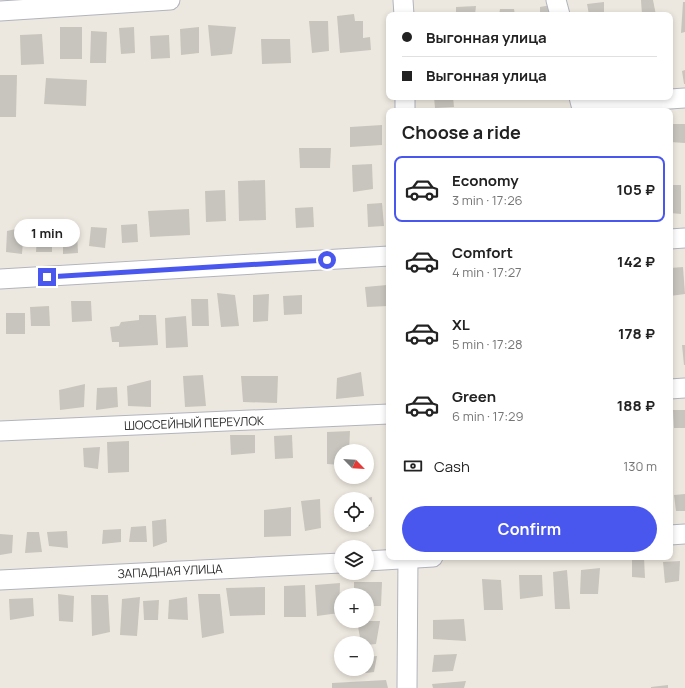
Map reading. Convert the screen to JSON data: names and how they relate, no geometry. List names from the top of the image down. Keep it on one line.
{"streets":{"street":["ШОССЕЙНЫЙ ПЕРЕУЛОК","ЗАПАДНАЯ УЛИЦА"]},"north":"bottom right","page":{"banner":["Выгонная улица","Выгонная улица"],"heading":"Choose a ride","list":[{"name":"Economy","note":"3 min · 17:26","value":"105 ₽"},{"name":"Comfort","note":"4 min · 17:27","value":"142 ₽"},{"name":"XL","note":"5 min · 17:28","value":"178 ₽"},{"name":"Green","note":"6 min · 17:29","value":"188 ₽"}],"bubble":"1 min","map_buttons":["+","−"],"pay":["Cash","130 m"],"buttons":"Confirm"}}
